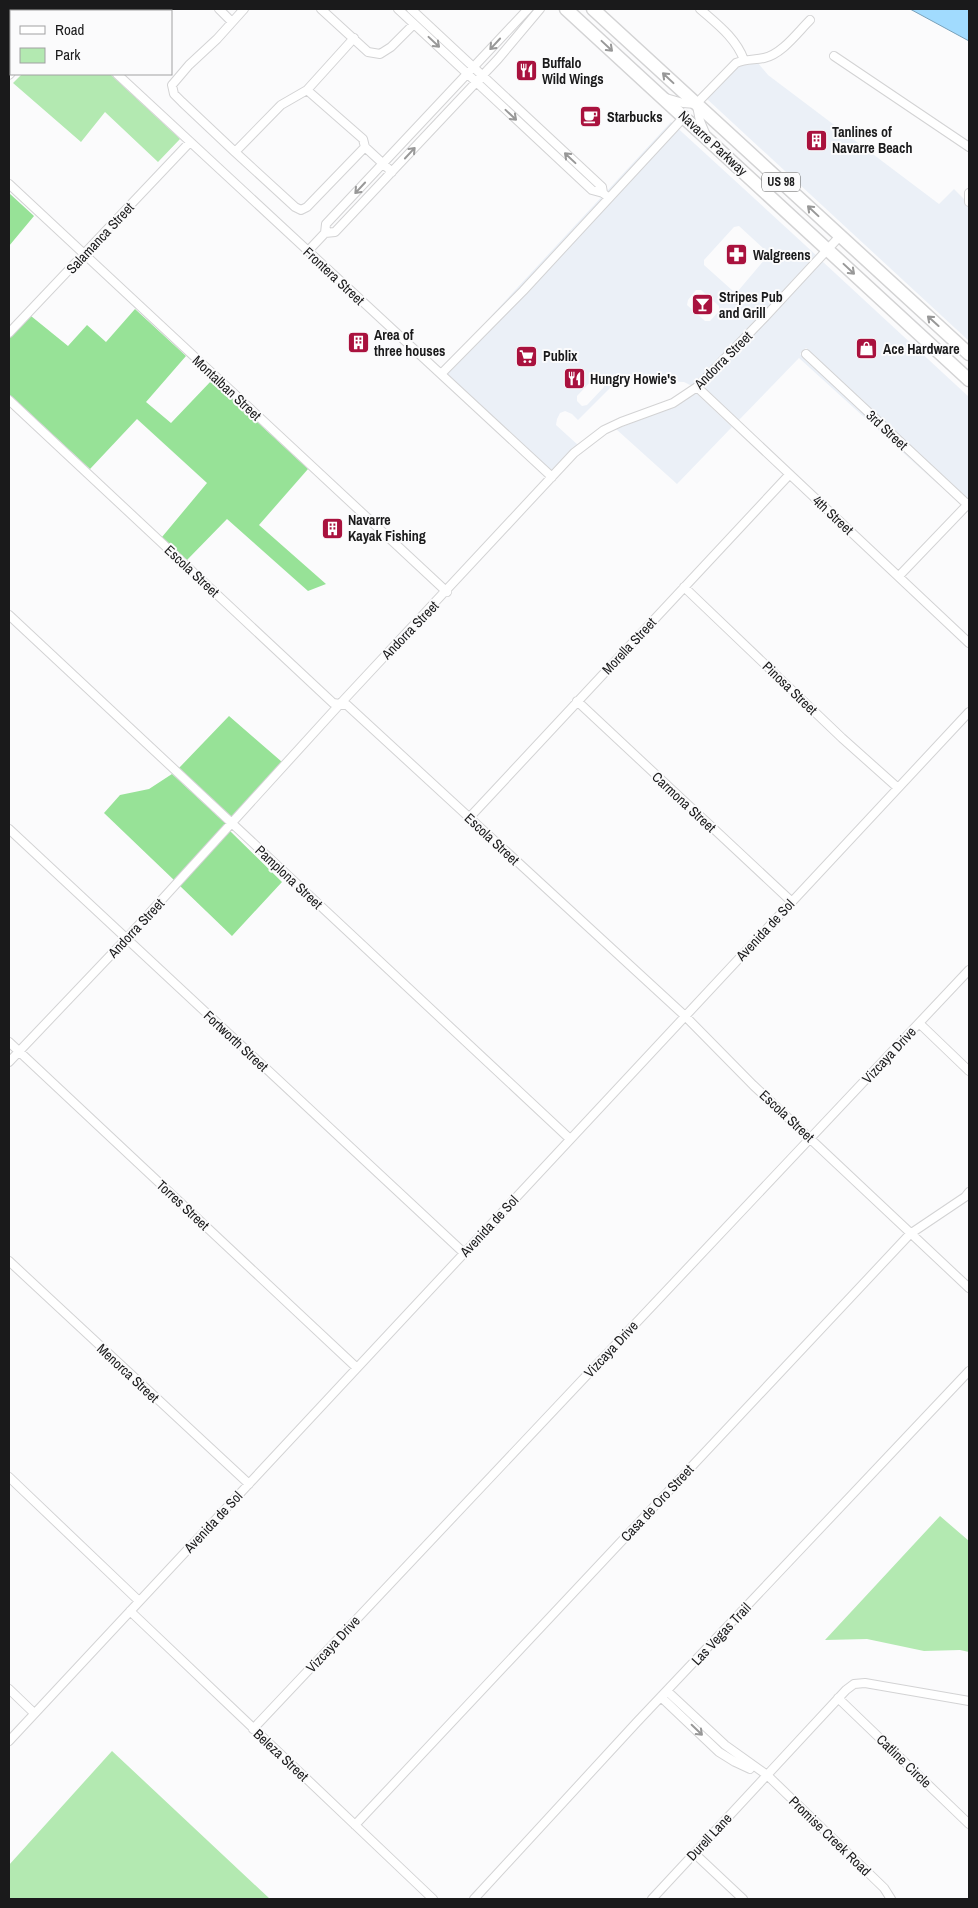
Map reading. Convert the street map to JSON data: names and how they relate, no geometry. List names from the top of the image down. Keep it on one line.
{"streets":{"highway":["Navarre Parkway","US 98"],"street":["Salamanca Street","Frontera Street","Andorra Street","Montalban Street","3rd Street","4th Street","Escola Street","Morella Street","Pinosa Street","Carmona Street","Pamplona Street","Avenida de Sol","Fortworth Street","Vizcaya Drive","Torres Street","Menorca Street","Casa de Oro Street","Las Vegas Trail","Beleza Street","Catline Circle","Promise Creek Road","Durell Lane"]},"crossings":[["Navarre Parkway","Andorra Street"],["Salamanca Street","Frontera Street"],["Salamanca Street","Montalban Street"],["Frontera Street","Andorra Street"],["Andorra Street","Montalban Street"],["Andorra Street","4th Street"],["Andorra Street","Escola Street"],["Andorra Street","Pamplona Street"],["Andorra Street","Fortworth Street"],["Andorra Street","Torres Street"],["4th Street","Morella Street"],["Escola Street","Morella Street"],["Escola Street","Avenida de Sol"],["Escola Street","Vizcaya Drive"],["Escola Street","Casa de Oro Street"],["Morella Street","Pinosa Street"],["Morella Street","Carmona Street"],["Pinosa Street","Avenida de Sol"],["Carmona Street","Avenida de Sol"],["Pamplona Street","Avenida de Sol"],["Avenida de Sol","Fortworth Street"],["Avenida de Sol","Torres Street"],["Avenida de Sol","Menorca Street"],["Avenida de Sol","Beleza Street"],["Vizcaya Drive","Beleza Street"],["Casa de Oro Street","Beleza Street"],["Las Vegas Trail","Promise Creek Road"],["Promise Creek Road","Durell Lane"]],"places":{"restaurant":["Buffalo Wild Wings","Hungry Howie's"],"cafe":["Starbucks"],"building":["Tanlines of Navarre Beach","Area of three houses","Navarre Kayak Fishing"],"pharmacy":["Walgreens"],"bar":["Stripes Pub and Grill"],"shop":["Ace Hardware"],"supermarket":["Publix"]},"legend":["Road","Park"]}
